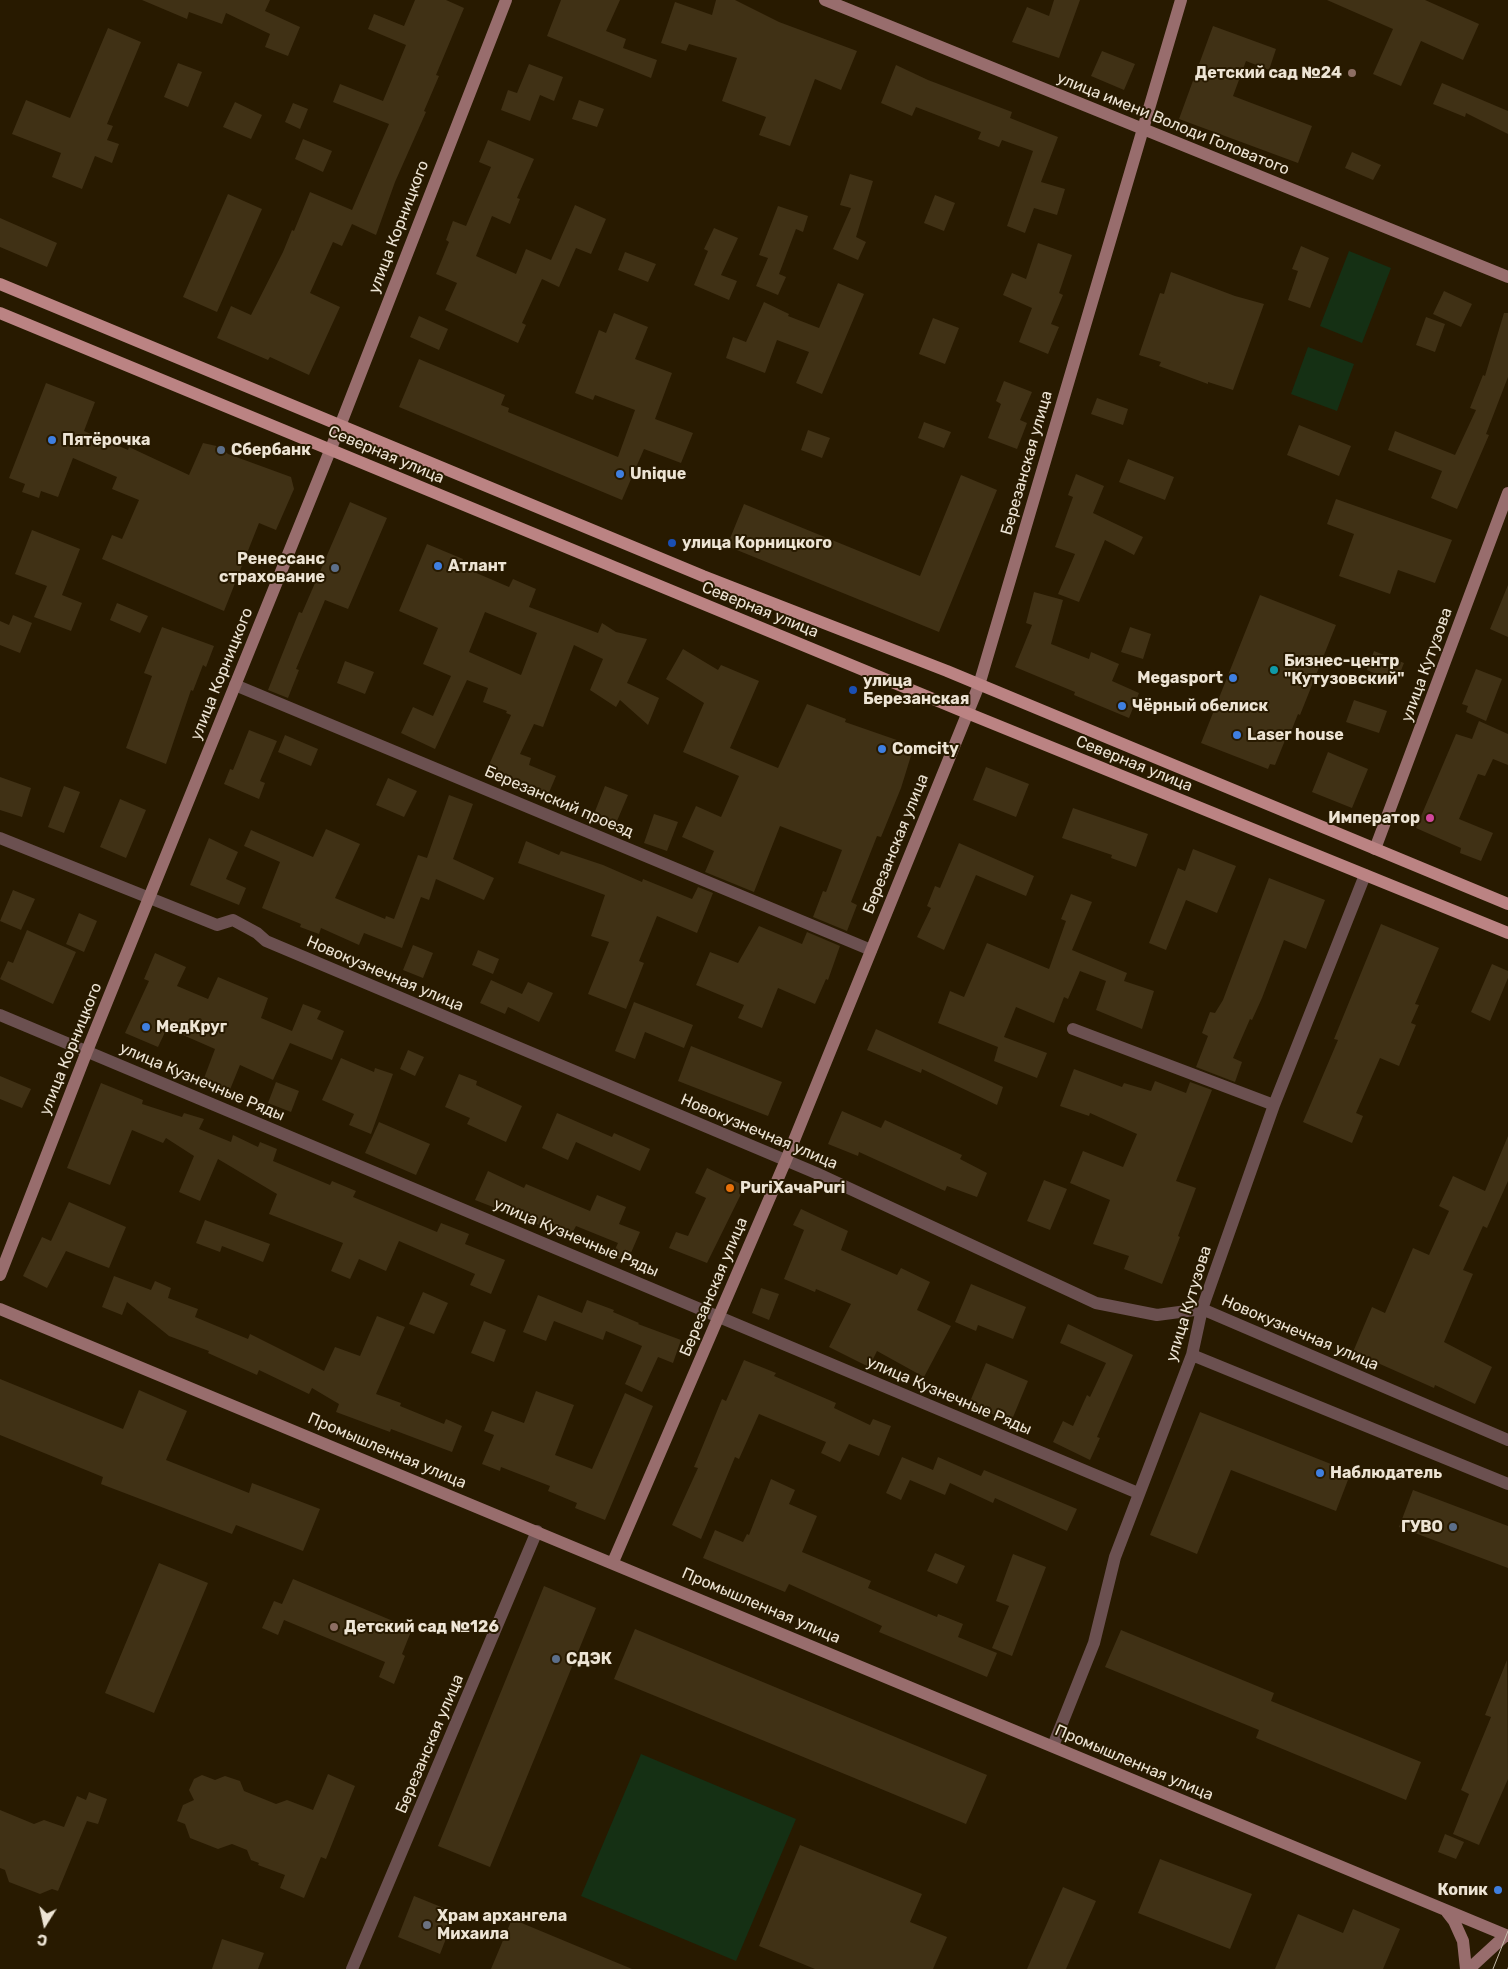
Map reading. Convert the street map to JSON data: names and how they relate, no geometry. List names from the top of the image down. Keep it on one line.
{"streets":{"main road":["Северная улица"],"street":["улица имени Володи Головатого","улица Корницкого","Березанская улица","улица Кутузова","Березанский проезд","Новокузнечная улица","улица Кузнечные Ряды","Промышленная улица"]},"crossings":[["улица имени Володи Головатого","Березанская улица"],["улица Корницкого","Северная улица"],["улица Корницкого","Березанский проезд"],["улица Корницкого","Новокузнечная улица"],["улица Корницкого","улица Кузнечные Ряды"],["Северная улица","Березанская улица"],["Северная улица","улица Кутузова"],["Березанская улица","Березанский проезд"],["Березанская улица","Новокузнечная улица"],["Березанская улица","улица Кузнечные Ряды"],["Березанская улица","Промышленная улица"],["улица Кутузова","Новокузнечная улица"],["улица Кутузова","улица Кузнечные Ряды"],["улица Кутузова","Промышленная улица"]],"places":["Детский сад №24","Пятёрочка","Сбербанк","Unique","улица Корницкого","Атлант","Ренессанс страхование","Бизнес-центр \"Кутузовский\"","Megasport","улица Березанская","Чёрный обелиск","Laser house","Comcity","Император","МедКруг","PuriХачаPuri","Наблюдатель","ГУВО","Детский сад №126","СДЭК","Копик","Храм архангела Михаила"],"north":"bottom"}
